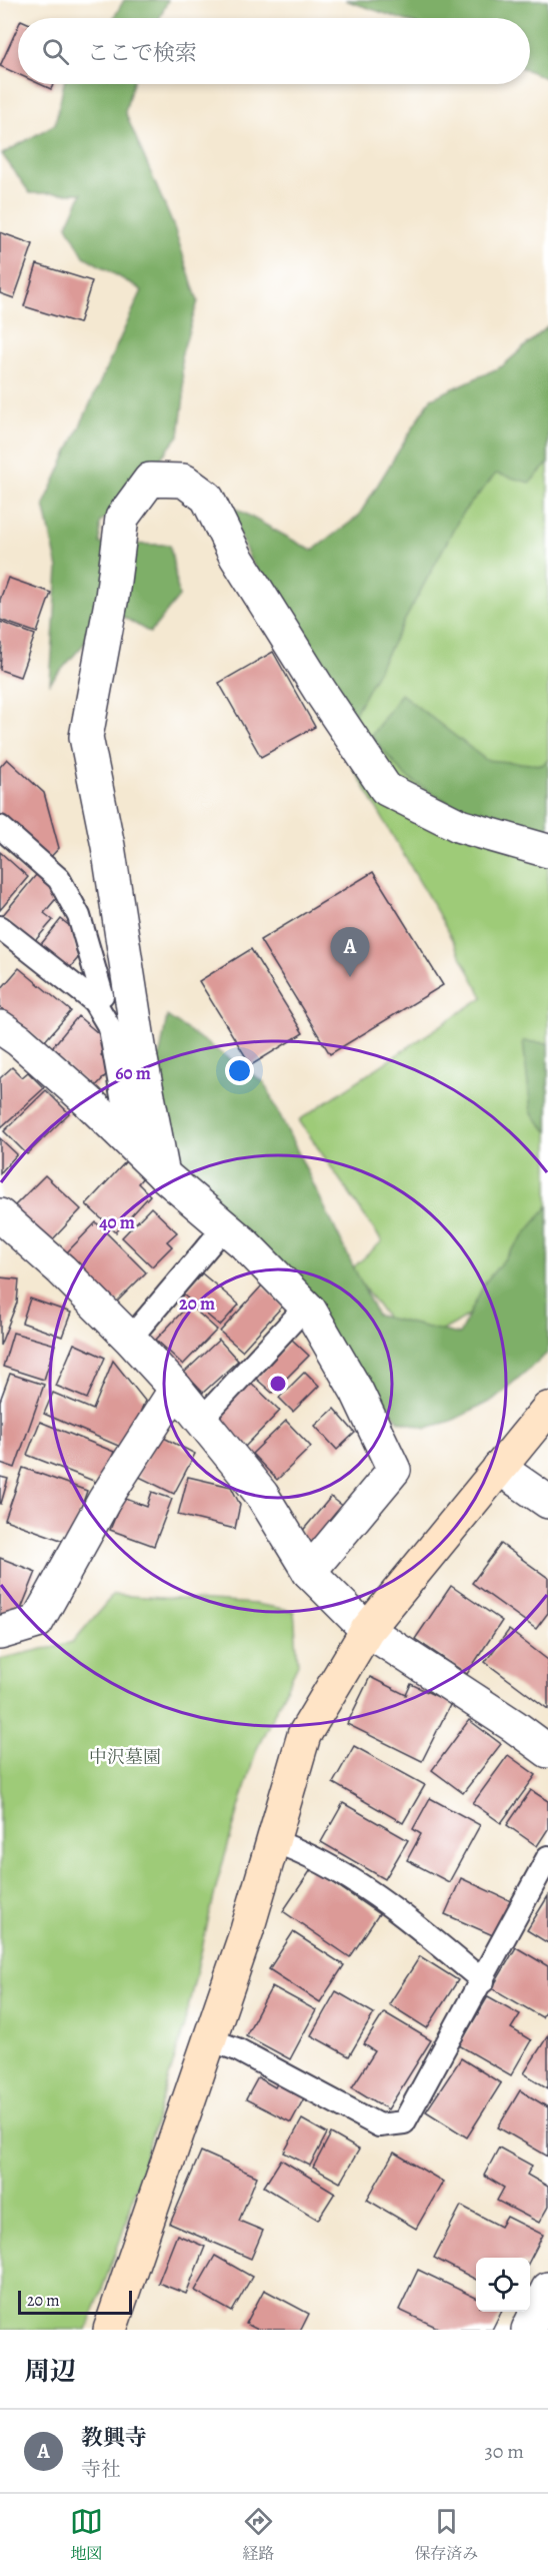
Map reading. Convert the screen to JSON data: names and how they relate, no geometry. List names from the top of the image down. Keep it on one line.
{"parks":["中沢墓園"],"scale_bar":"20 m","page":{"search":"ここで検索","pins":"A","scale":"20 m","heading":"周辺","list":[{"mark":"A","name":"教興寺","note":"寺社","value":"30 m"}],"nav":["地図","経路","保存済み"]},"rings":["60 m","40 m","20 m"]}
